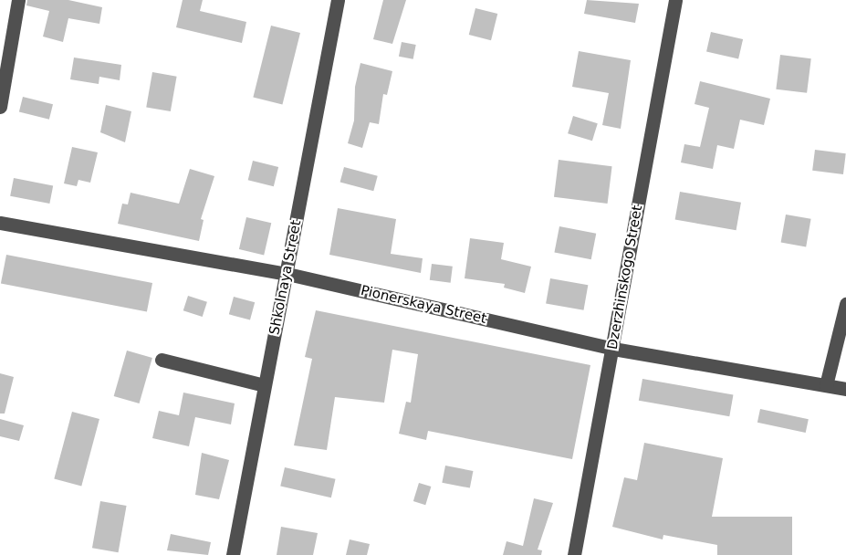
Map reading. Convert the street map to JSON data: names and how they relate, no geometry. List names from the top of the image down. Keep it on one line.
{"streets":{"street":["Shkolnaya Street","Dzerzhinskogo Street","Pionerskaya Street"]},"crossings":[["Shkolnaya Street","Pionerskaya Street"],["Dzerzhinskogo Street","Pionerskaya Street"]]}
